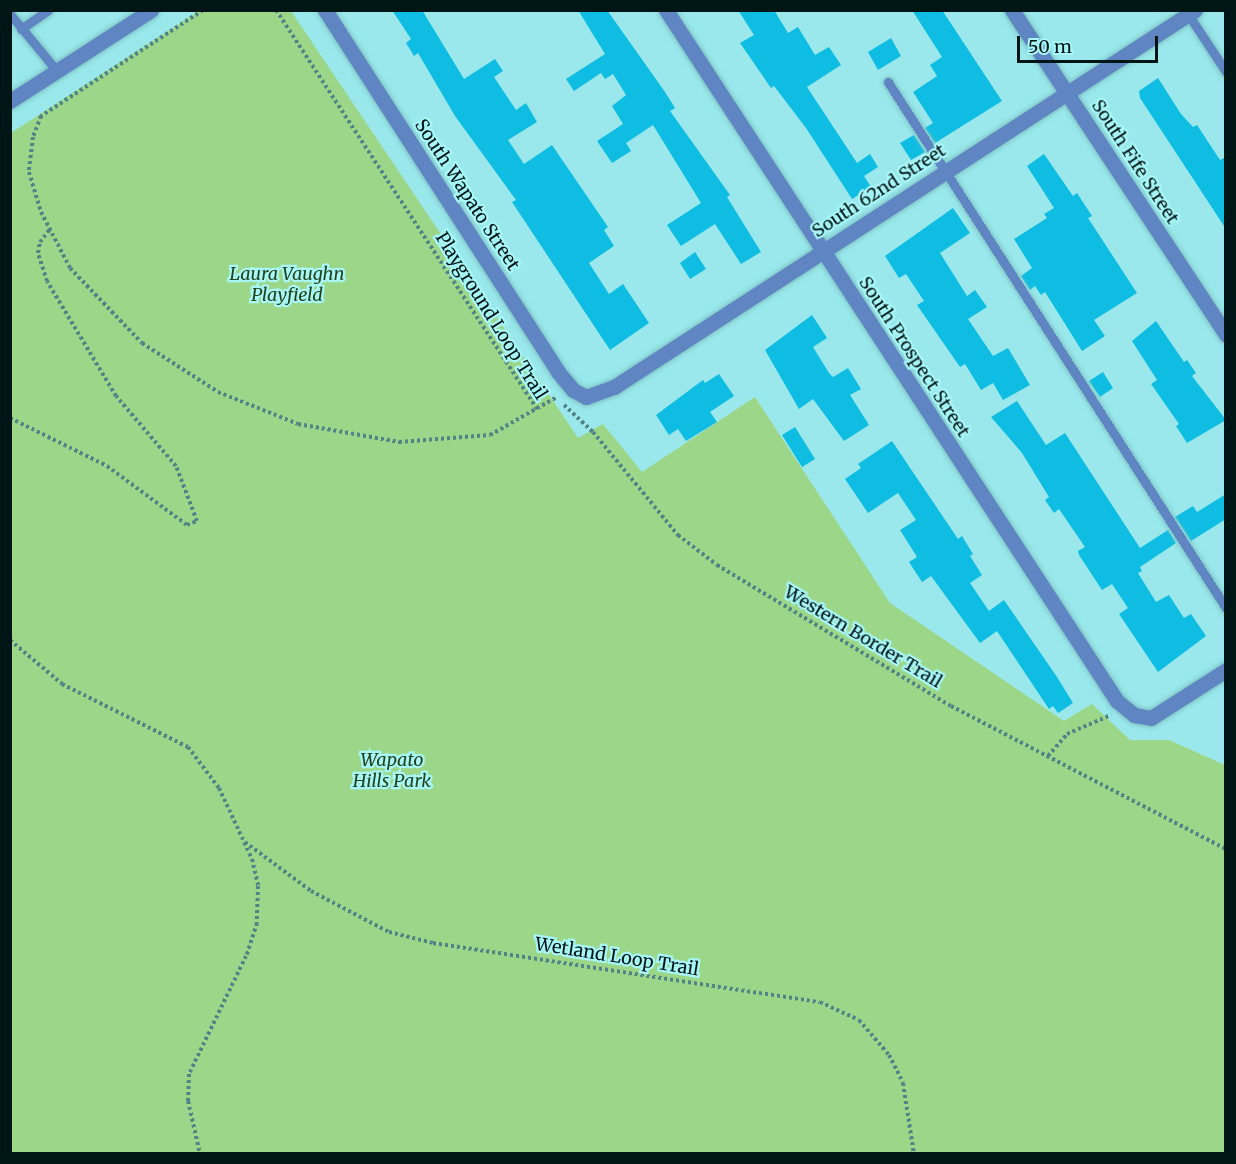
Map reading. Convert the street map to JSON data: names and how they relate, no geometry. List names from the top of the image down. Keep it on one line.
{"streets":{"street":["South Fife Street","South 62nd Street","South Wapato Street","South Prospect Street"],"path":["Playground Loop Trail","Western Border Trail","Wetland Loop Trail"]},"crossings":[["South Fife Street","South 62nd Street"],["South 62nd Street","South Wapato Street"],["South 62nd Street","South Prospect Street"],["Playground Loop Trail","Western Border Trail"]],"parks":["Laura Vaughn Playfield","Wapato Hills Park"],"scale_bar":"50 m"}
